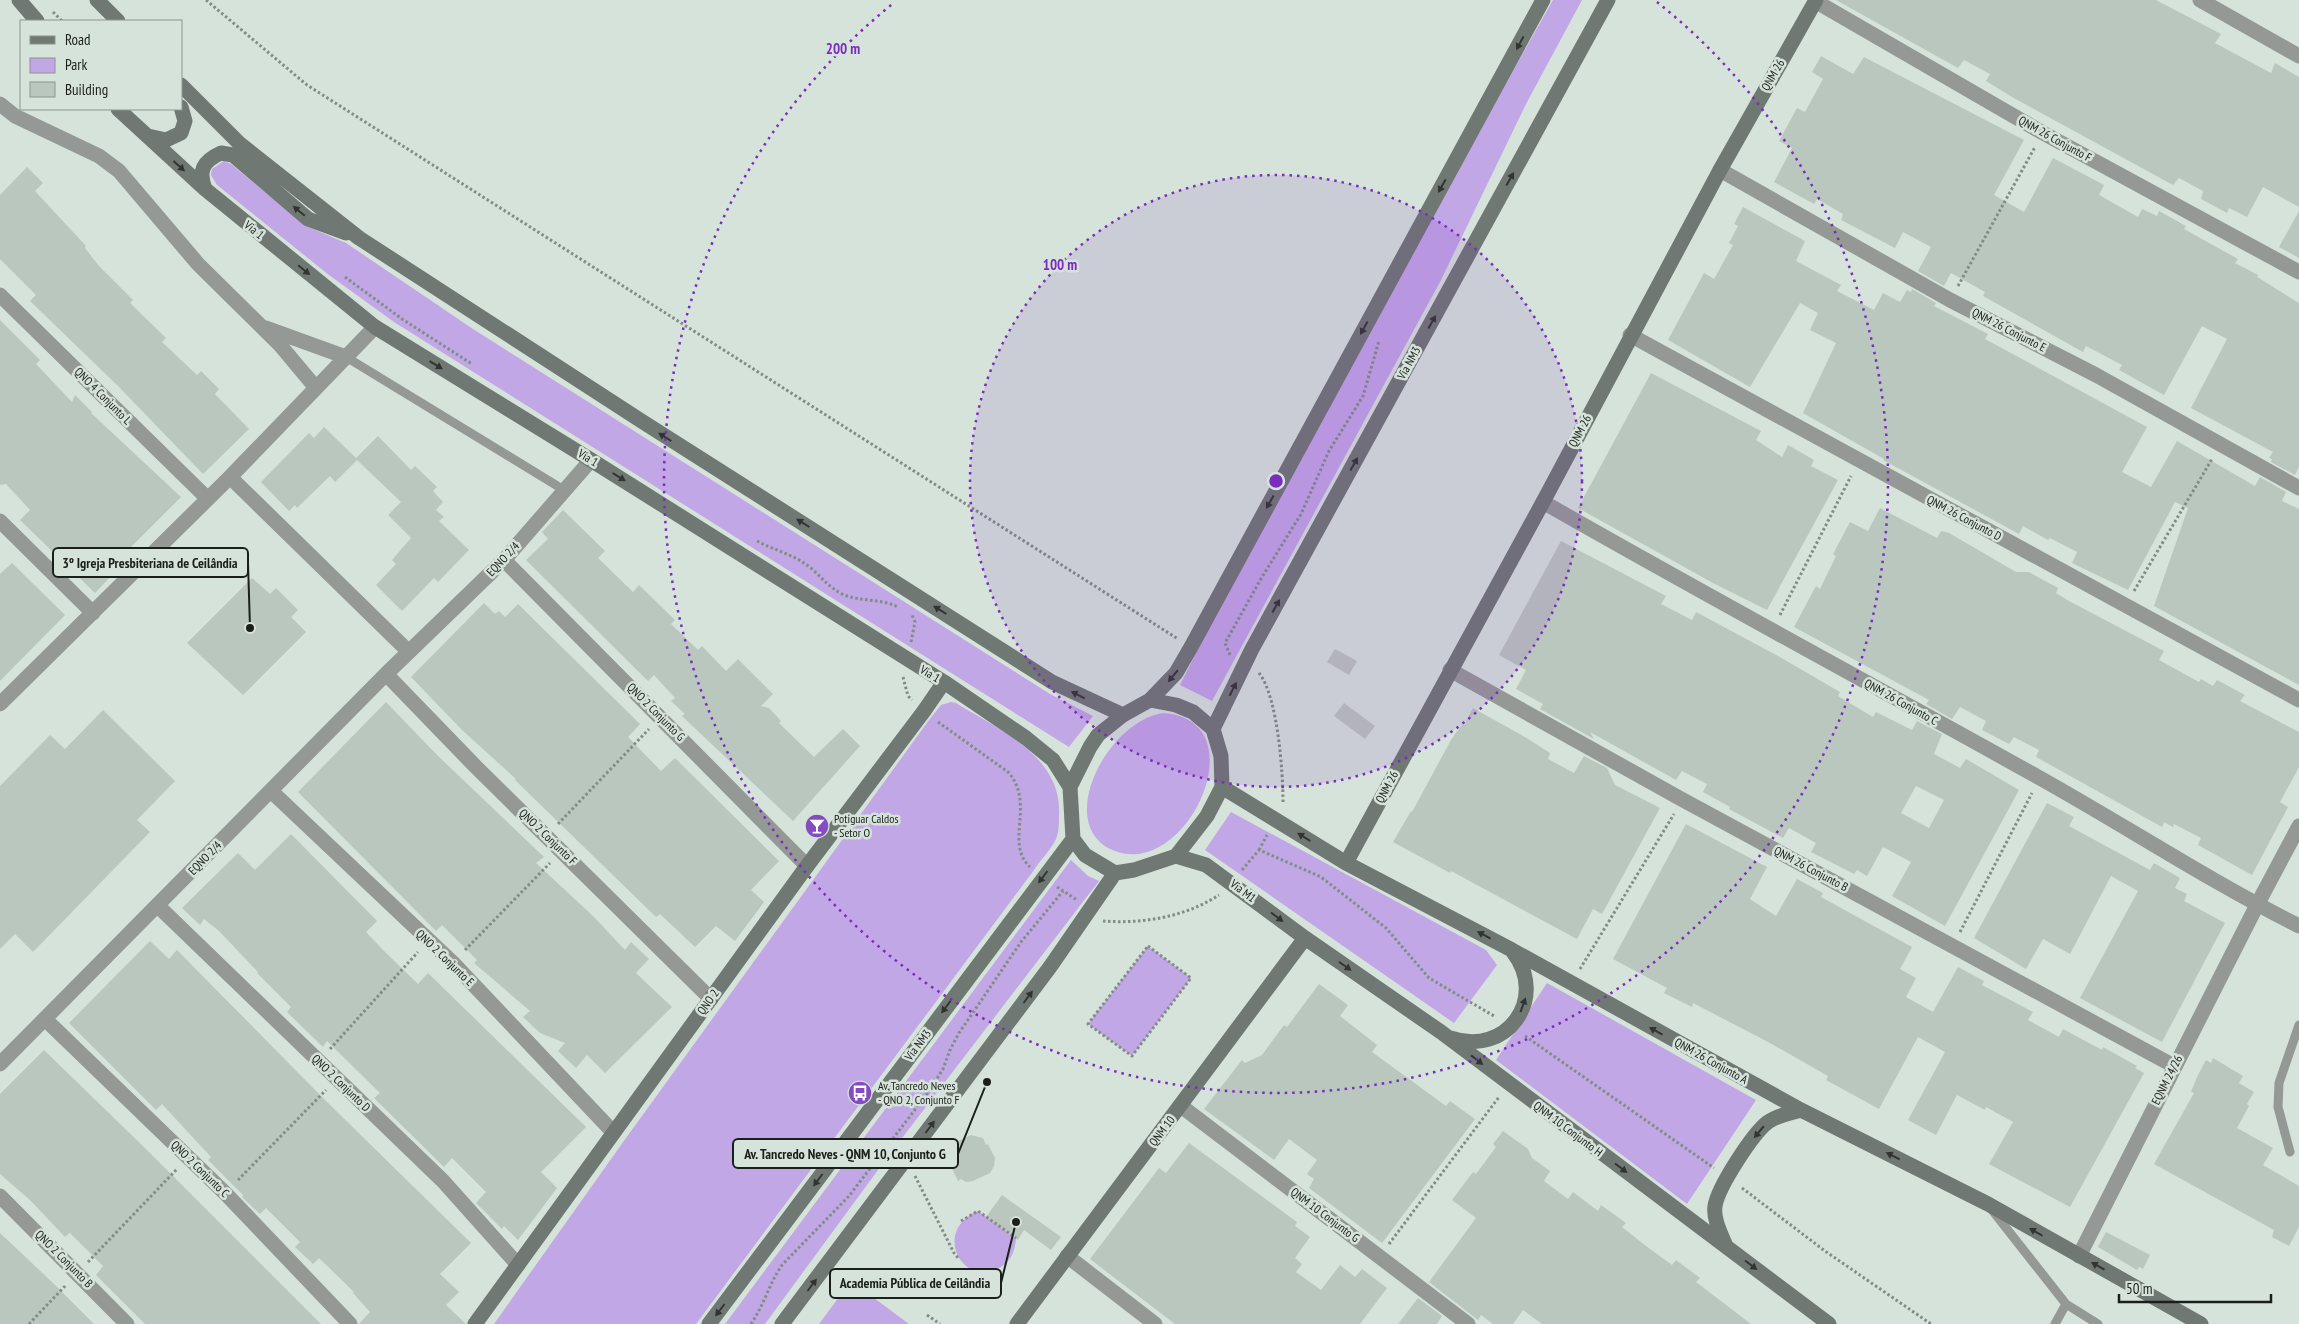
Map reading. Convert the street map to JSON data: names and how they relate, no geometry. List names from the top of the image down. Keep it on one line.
{"streets":{"main road":["QNM 26","Via 1","Via NM3","Via M1","QNO 2","QNM 26 Conjunto A","QNM 10 Conjunto H","QNM 10"],"street":["QNM 26 Conjunto F","QNM 26 Conjunto E","QNO 4 Conjunto L","QNM 26 Conjunto D","EQNO 2/4","QNM 26 Conjunto C","QNO 2 Conjunto G","QNO 2 Conjunto F","QNM 26 Conjunto B","QNO 2 Conjunto E","EQNM 24/26","QNO 2 Conjunto D","QNO 2 Conjunto C","QNM 10 Conjunto G","QNO 2 Conjunto B"]},"crossings":[["QNM 26","QNM 26 Conjunto F"],["QNM 26","QNM 26 Conjunto E"],["QNM 26","QNM 26 Conjunto D"],["QNM 26","QNM 26 Conjunto C"],["QNM 26","QNM 26 Conjunto B"],["QNM 26","QNM 26 Conjunto A"],["Via 1","Via NM3"],["Via 1","EQNO 2/4"],["Via 1","Via M1"],["Via 1","QNO 2"],["Via NM3","Via M1"],["EQNO 2/4","QNO 2 Conjunto G"],["EQNO 2/4","QNO 2 Conjunto F"],["EQNO 2/4","QNO 2 Conjunto E"],["EQNO 2/4","QNO 2 Conjunto D"],["EQNO 2/4","QNO 2 Conjunto C"],["QNM 26 Conjunto C","EQNM 24/26"],["QNO 2 Conjunto G","QNO 2"],["QNO 2 Conjunto F","QNO 2"],["QNM 26 Conjunto B","EQNM 24/26"],["Via M1","QNM 10 Conjunto H"],["Via M1","QNM 10"],["QNO 2 Conjunto E","QNO 2"],["QNO 2","QNO 2 Conjunto D"],["QNM 26 Conjunto A","EQNM 24/26"],["QNM 10 Conjunto H","QNM 10"],["QNM 10","QNM 10 Conjunto G"]],"one_way":["QNM 26 Conjunto A","QNM 10 Conjunto H"],"places":{"other":["3º Igreja Presbiteriana de Ceilândia","Av. Tancredo Neves - QNM 10, Conjunto G","Academia Pública de Ceilândia"],"bar":["Potiguar Caldos - Setor O"],"bus stop":["Av. Tancredo Neves - QNO 2, Conjunto F"]},"legend":["Road","Park","Building"],"scale_bar":"50 m","rings":["200 m","100 m"]}
